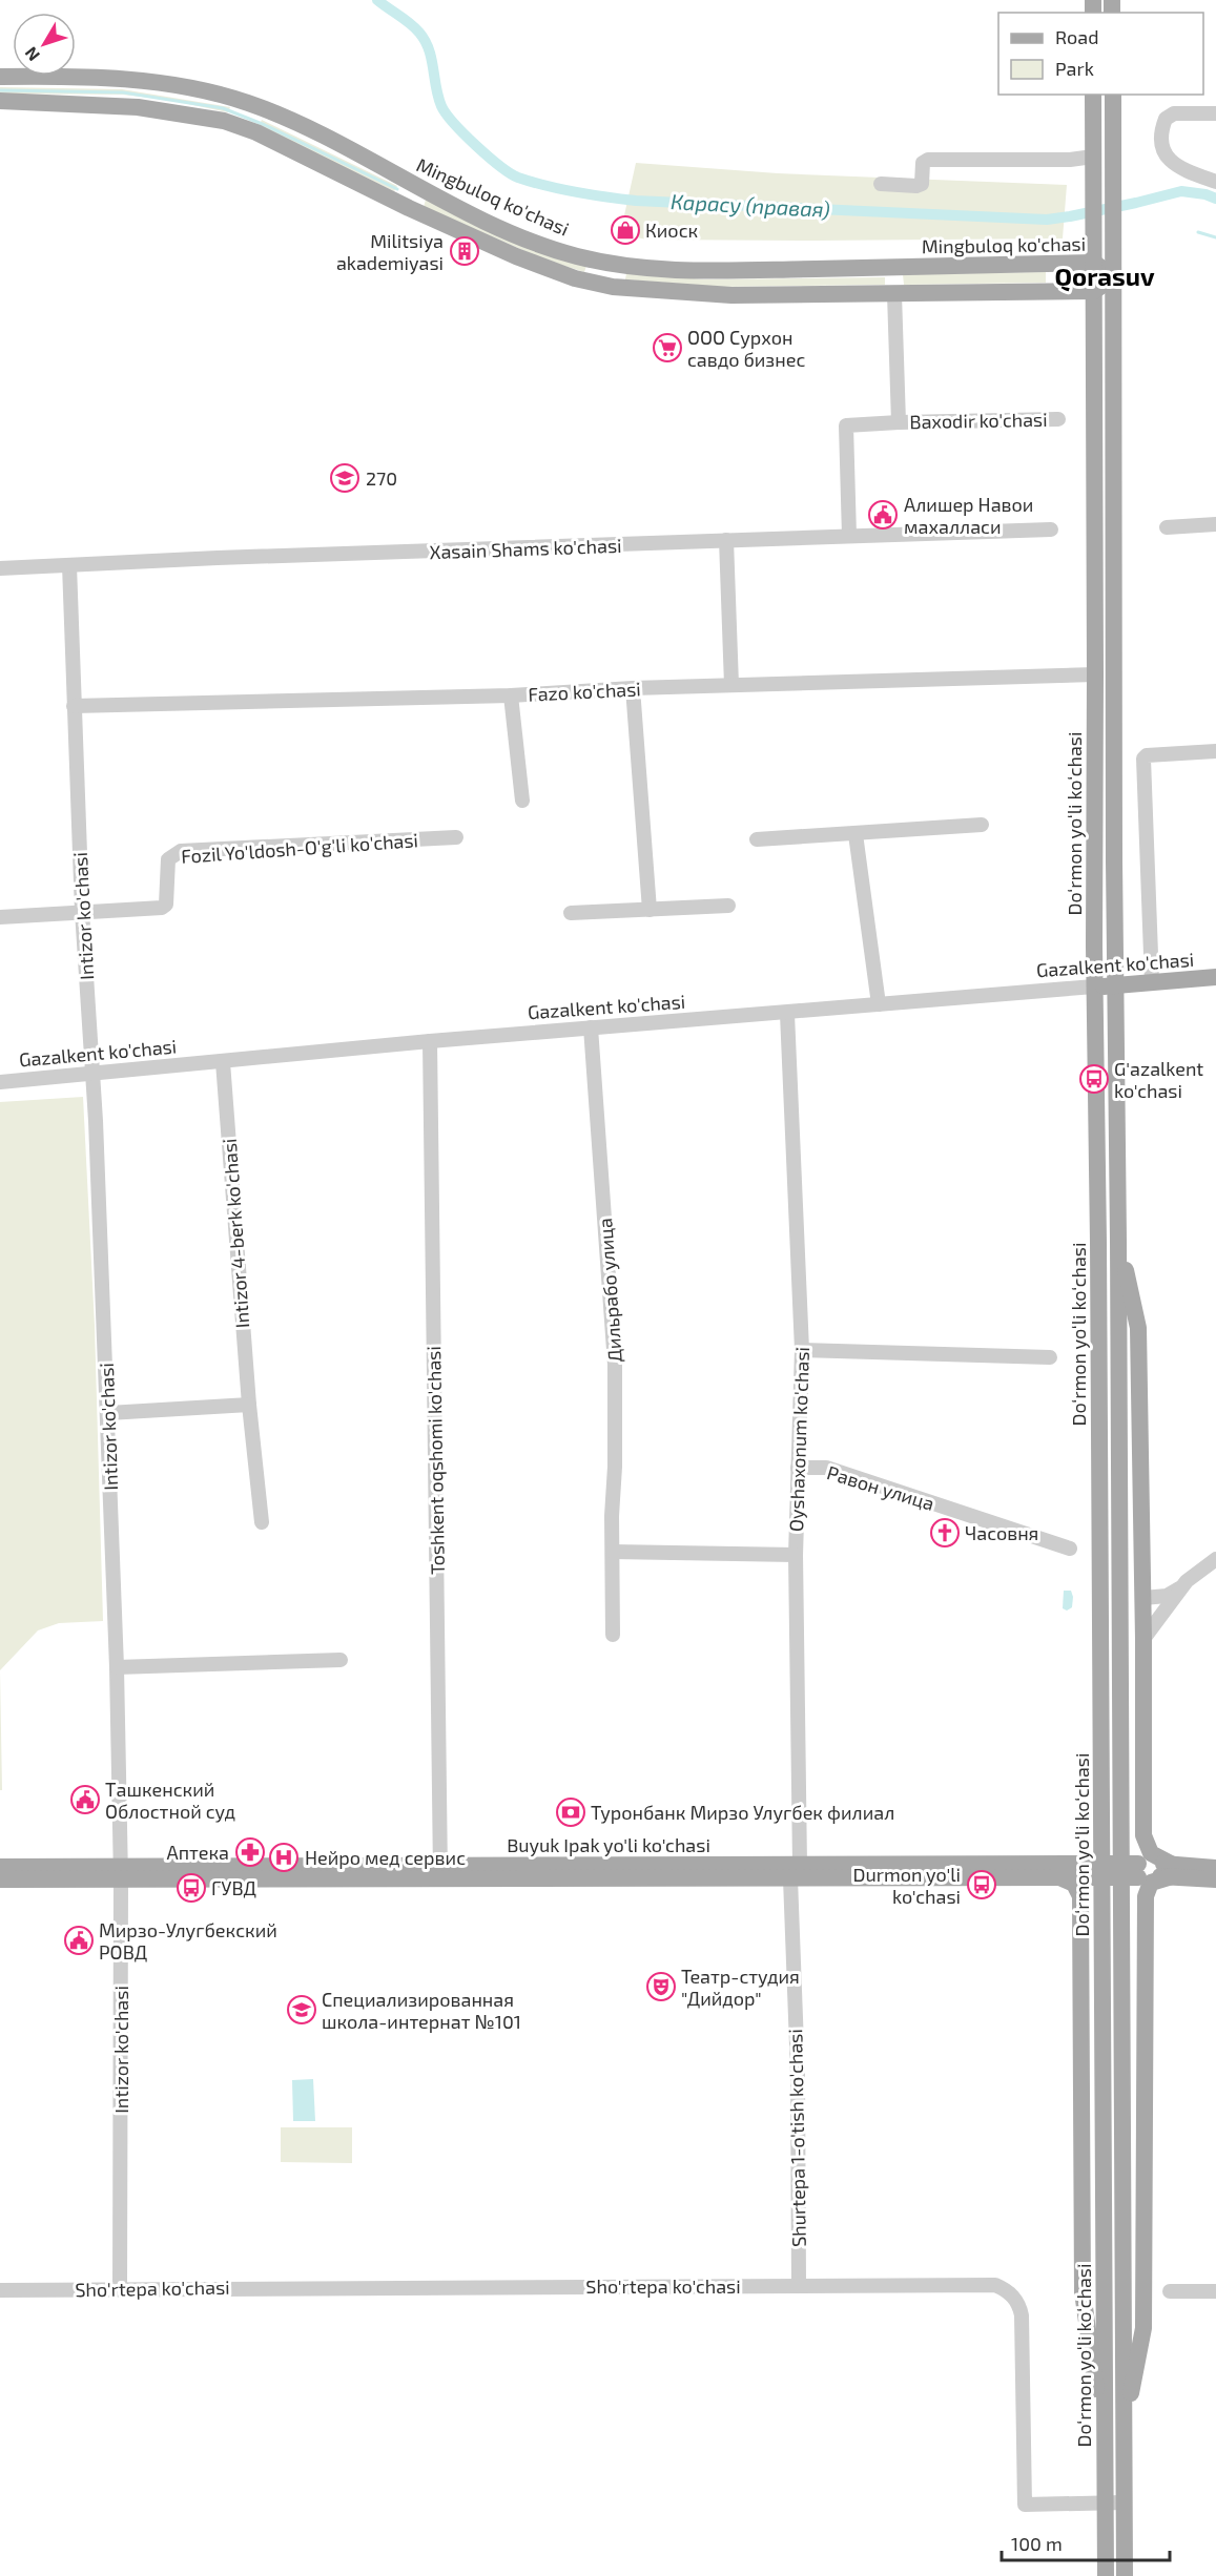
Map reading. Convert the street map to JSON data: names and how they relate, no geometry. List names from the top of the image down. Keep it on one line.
{"streets":{"main road":["Mingbuloq ko'chasi","Do‘rmon yo‘li ko‘chasi","Gazalkent ko'chasi","Buyuk Ipak yo'li ko'chasi"],"street":["Baxodir ko'chasi","Xasain Shams ko'chasi","Fazo ko'chasi","Fozil Yo'ldosh-O'g'li ko'chasi","Intizor ko'chasi","Intizor 4-berk ko'chasi","Дильрабо улица","Oyshaxonum ko'chasi","Toshkent oqshomi ko'chasi","Равон улица","Shurtepa 1-o'tish ko'chasi","Sho'rtepa ko'chasi"]},"crossings":[["Mingbuloq ko'chasi","Do‘rmon yo‘li ko‘chasi"],["Baxodir ko'chasi","Xasain Shams ko'chasi"],["Xasain Shams ko'chasi","Intizor ko'chasi"],["Fazo ko'chasi","Do‘rmon yo‘li ko‘chasi"],["Fazo ko'chasi","Intizor ko'chasi"],["Do‘rmon yo‘li ko‘chasi","Gazalkent ko'chasi"],["Do‘rmon yo‘li ko‘chasi","Sho'rtepa ko'chasi"],["Fozil Yo'ldosh-O'g'li ko'chasi","Intizor ko'chasi"],["Intizor ko'chasi","Gazalkent ko'chasi"],["Intizor ko'chasi","Buyuk Ipak yo'li ko'chasi"],["Intizor ko'chasi","Sho'rtepa ko'chasi"],["Gazalkent ko'chasi","Intizor 4-berk ko'chasi"],["Gazalkent ko'chasi","Дильрабо улица"],["Gazalkent ko'chasi","Oyshaxonum ko'chasi"],["Gazalkent ko'chasi","Toshkent oqshomi ko'chasi"],["Oyshaxonum ko'chasi","Равон улица"],["Oyshaxonum ko'chasi","Buyuk Ipak yo'li ko'chasi"],["Oyshaxonum ko'chasi","Shurtepa 1-o'tish ko'chasi"],["Toshkent oqshomi ko'chasi","Buyuk Ipak yo'li ko'chasi"],["Buyuk Ipak yo'li ko'chasi","Shurtepa 1-o'tish ko'chasi"],["Shurtepa 1-o'tish ko'chasi","Sho'rtepa ko'chasi"]],"districts":["Qorasuv"],"water":["Карасу (правая)"],"places":{"shop":["Киоск"],"building":["Militsiya akademiyasi"],"supermarket":["ООО Сурхон савдо бизнес"],"school or university":["270","Специализированная школа-интернат №101"],"public building":["Алишер Навои махалласи","Ташкенский Облостной суд","Мирзо-Улугбекский РОВД"],"bus stop":["G'azalkent ko'chasi","Durmon yo'li ko'chasi","ГУВД"],"church":["Часовня"],"bank":["Туронбанк Мирзо Улугбек филиал"],"pharmacy":["Аптека"],"hospital":["Нейро мед сервис"],"theatre":["Театр-студия \"Дийдор\""]},"legend":["Road","Park"],"scale_bar":"100 m","north":"bottom left"}
